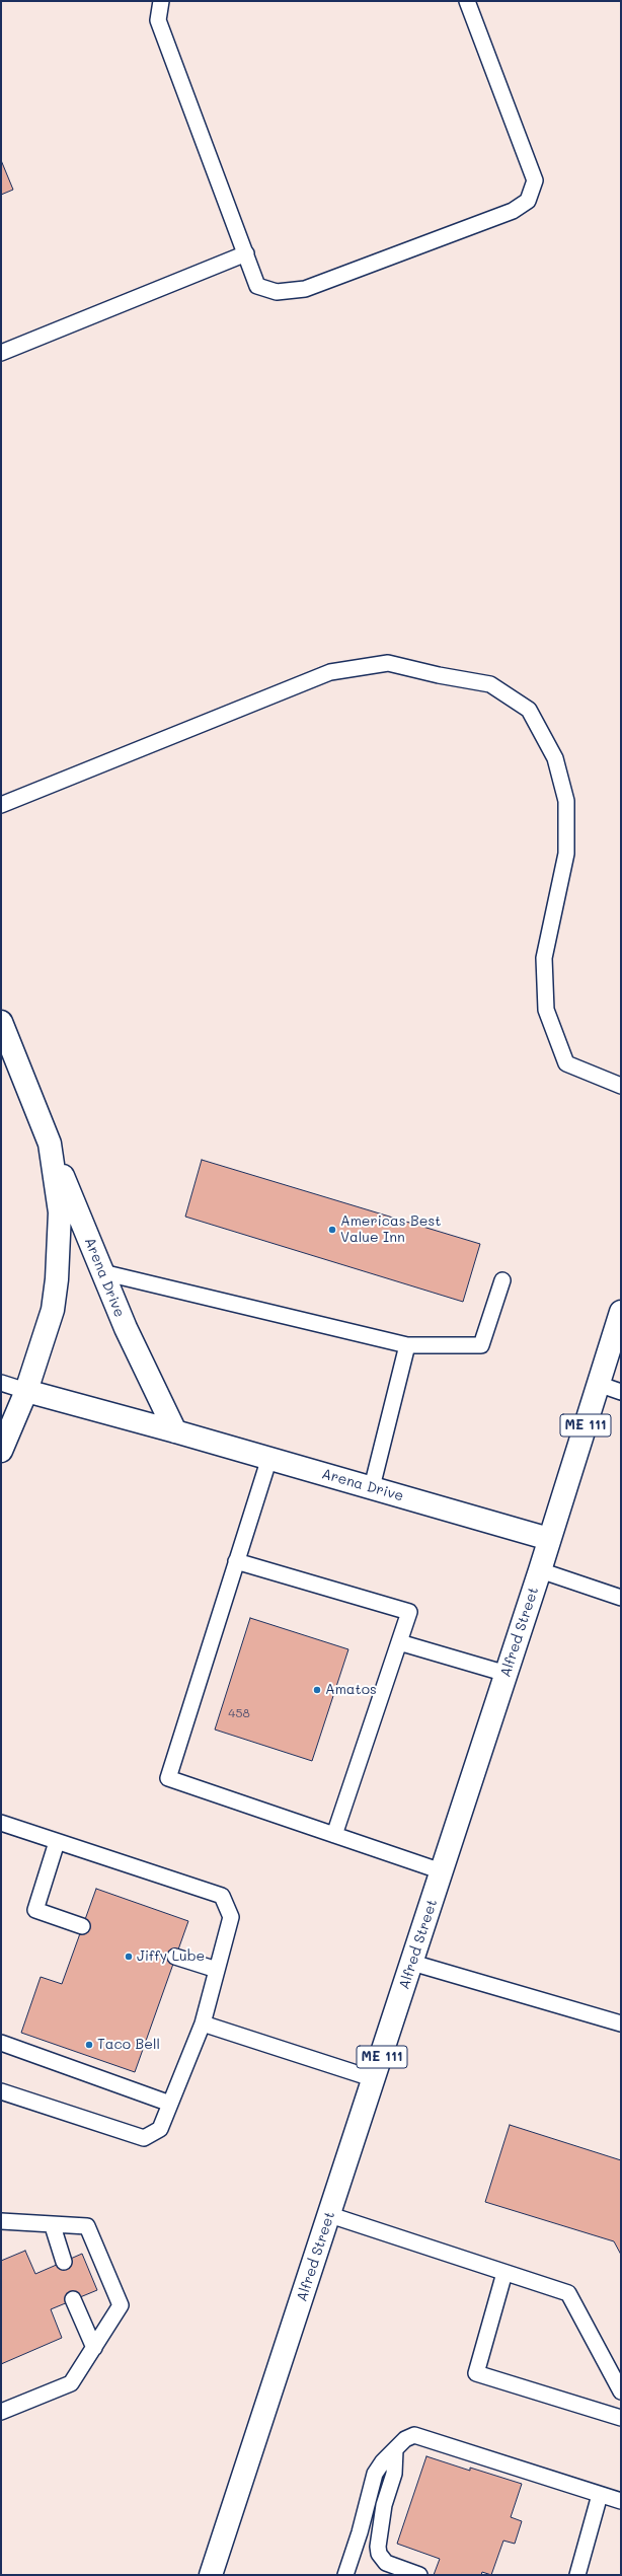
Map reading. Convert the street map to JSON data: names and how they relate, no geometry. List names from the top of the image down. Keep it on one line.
{"streets":{"main road":["Arena Drive","ME 111","Alfred Street"]},"crossings":[["Arena Drive","Alfred Street"]],"places":["Americas Best Value Inn","Amatos","Jiffy Lube","Taco Bell"],"house_numbers":["458"]}
